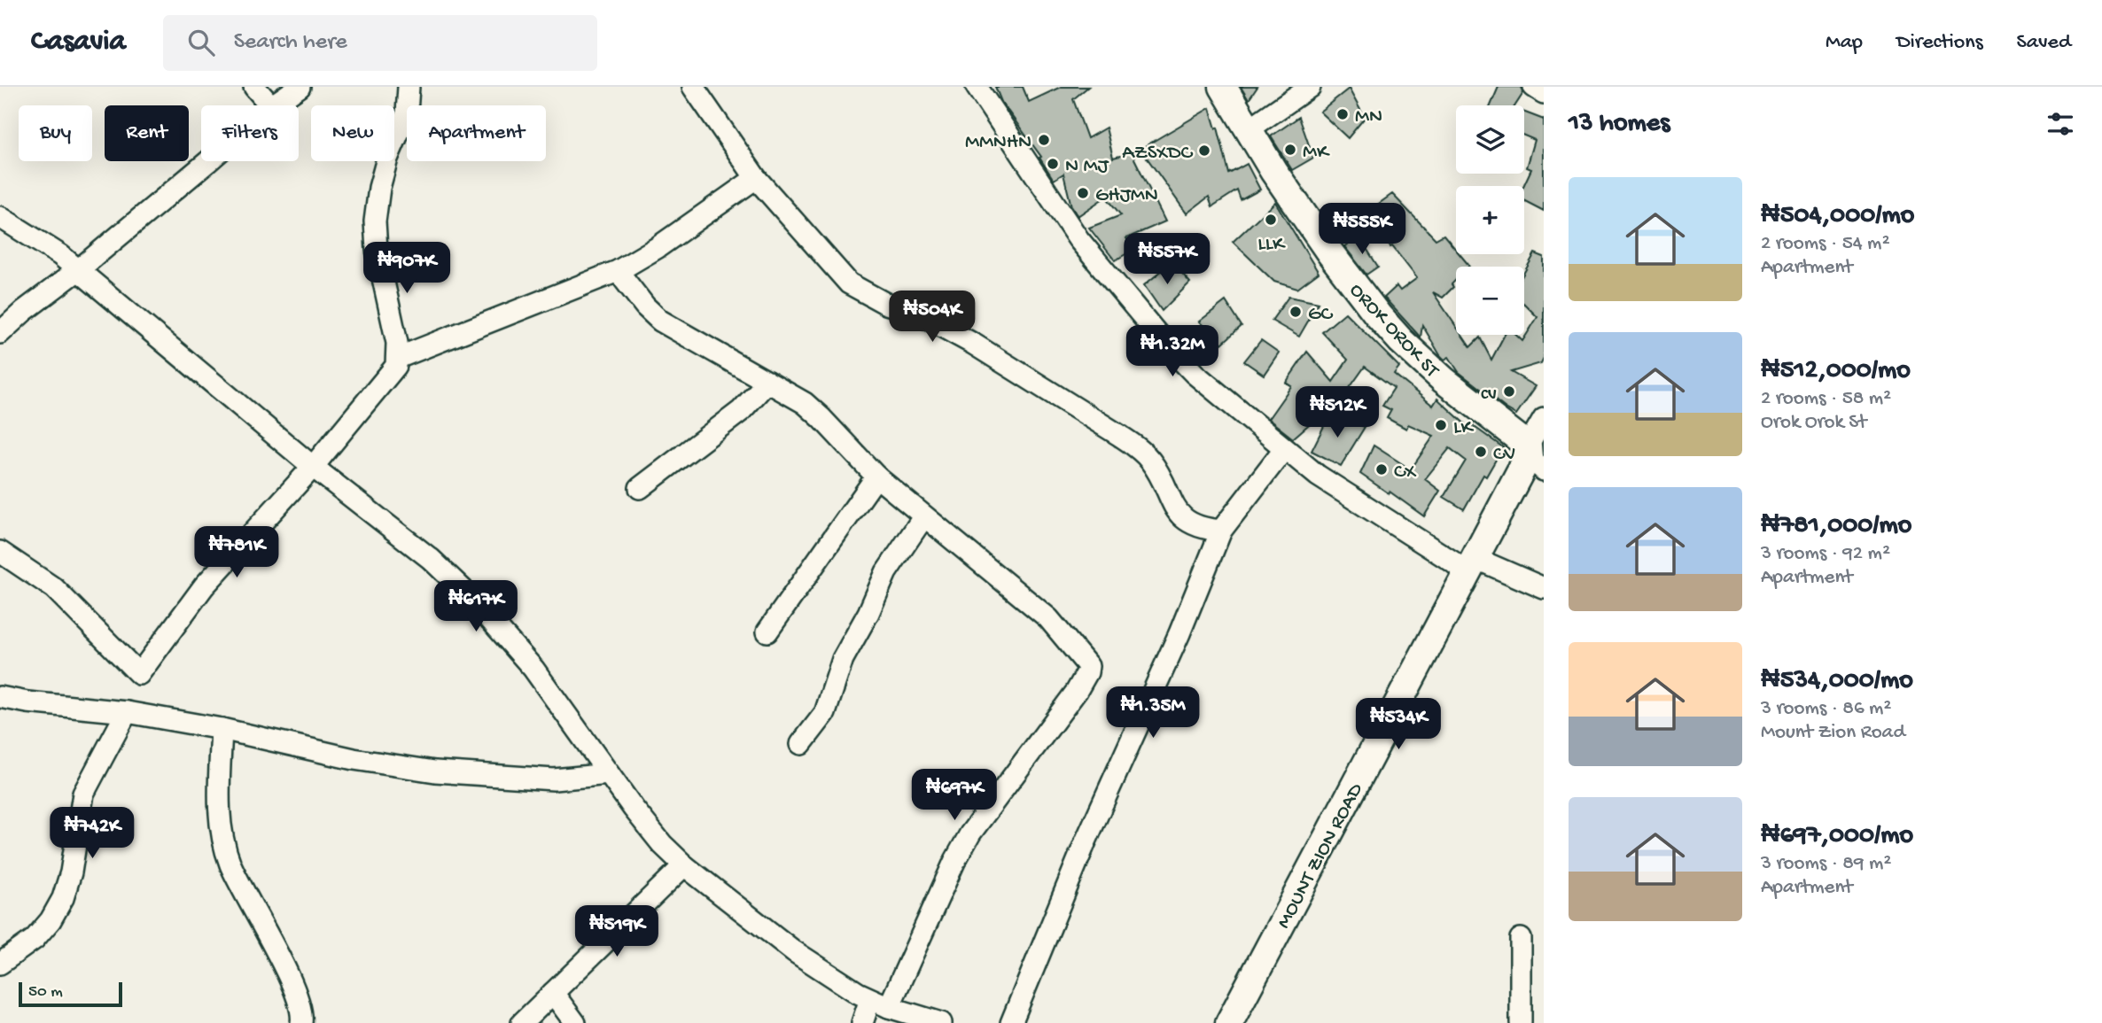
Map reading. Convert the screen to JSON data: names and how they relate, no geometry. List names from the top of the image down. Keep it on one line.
{"streets":{"main road":["OROK OROK ST","MOUNT ZION ROAD"]},"crossings":[["OROK OROK ST","MOUNT ZION ROAD"]],"places":["MN","MMNHN","MK","AZSXDC","N MJ","GHJMN","LLK","GC","cv","LK","CV","CX"],"scale_bar":"50 m","page":{"header":"Casavia","search":"Search here","nav":["Map","Directions","Saved"],"heading":"13 homes","map_buttons":["+","−"],"chip":["Buy","Rent","Filters","New","Apartment"],"list":[{"name":"₦504,000/mo","note":"2 rooms · 54 m² · Apartment"},{"name":"₦512,000/mo","note":"2 rooms · 58 m² · Orok Orok St"},{"name":"₦781,000/mo","note":"3 rooms · 92 m² · Apartment"},{"name":"₦534,000/mo","note":"3 rooms · 86 m² · Mount Zion Road"},{"name":"₦697,000/mo","note":"3 rooms · 89 m² · Apartment"}],"price":["₦555K","₦557K","₦907K","₦504K","₦1.32M","₦512K","₦781K","₦617K","₦1.35M","₦534K","₦697K","₦742K","₦519K"],"scale":"50 m"}}
